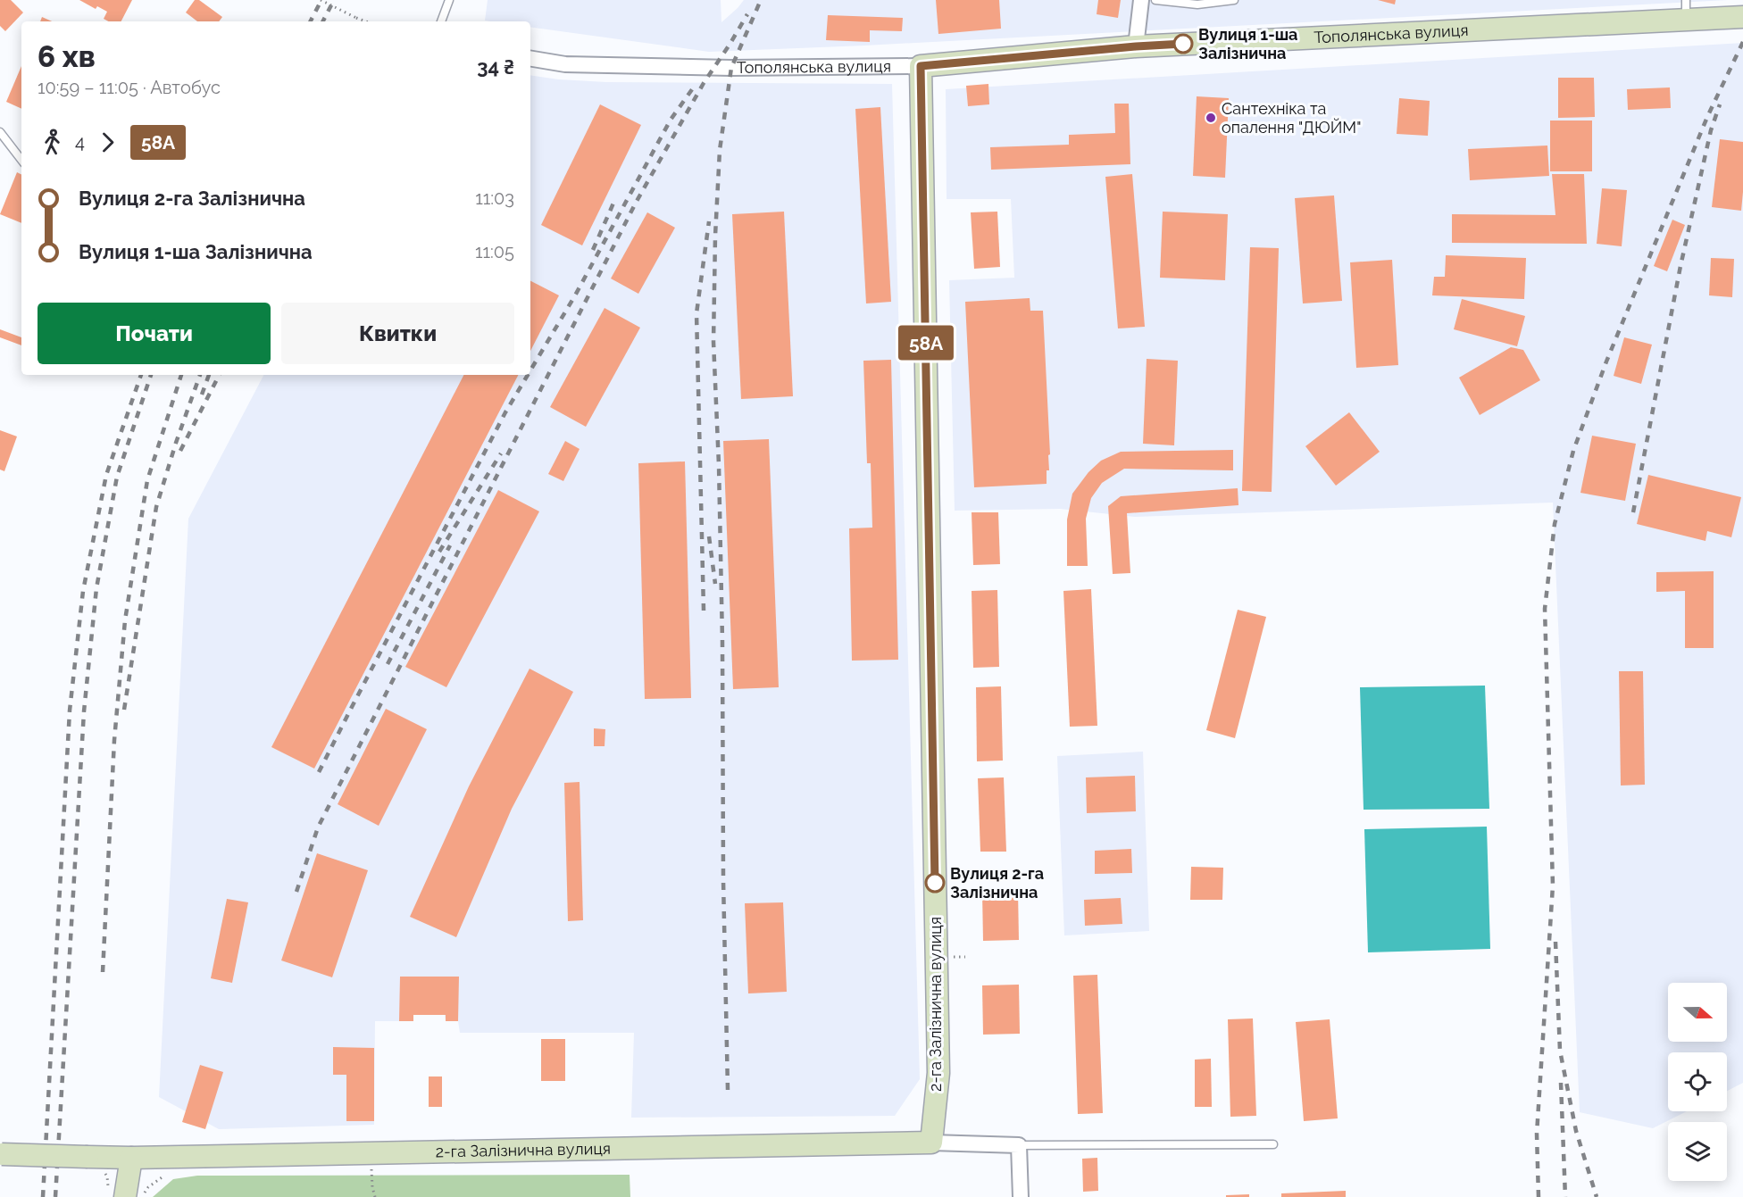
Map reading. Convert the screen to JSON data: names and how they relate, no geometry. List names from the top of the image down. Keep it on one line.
{"streets":{"street":["Тополянська вулиця","2-га Залізнична вулиця"]},"crossings":[["Тополянська вулиця","2-га Залізнична вулиця"]],"places":["Вулиця 1-ша Залізнична","Сантехніка та опалення \"ДЮЙМ\"","Вулиця 2-га Залізнична"],"lines":["bus line 58А"],"north":"right","page":{"on_map":"58А","heading":["6 хв","10:59 – 11:05 · Автобус","34 ₴"],"legs":["4","58А"],"list":[{"name":"Вулиця 2-га Залізнична","value":"11:03"},{"name":"Вулиця 1-ша Залізнична","value":"11:05"}],"buttons":["Почати","Квитки"]}}
